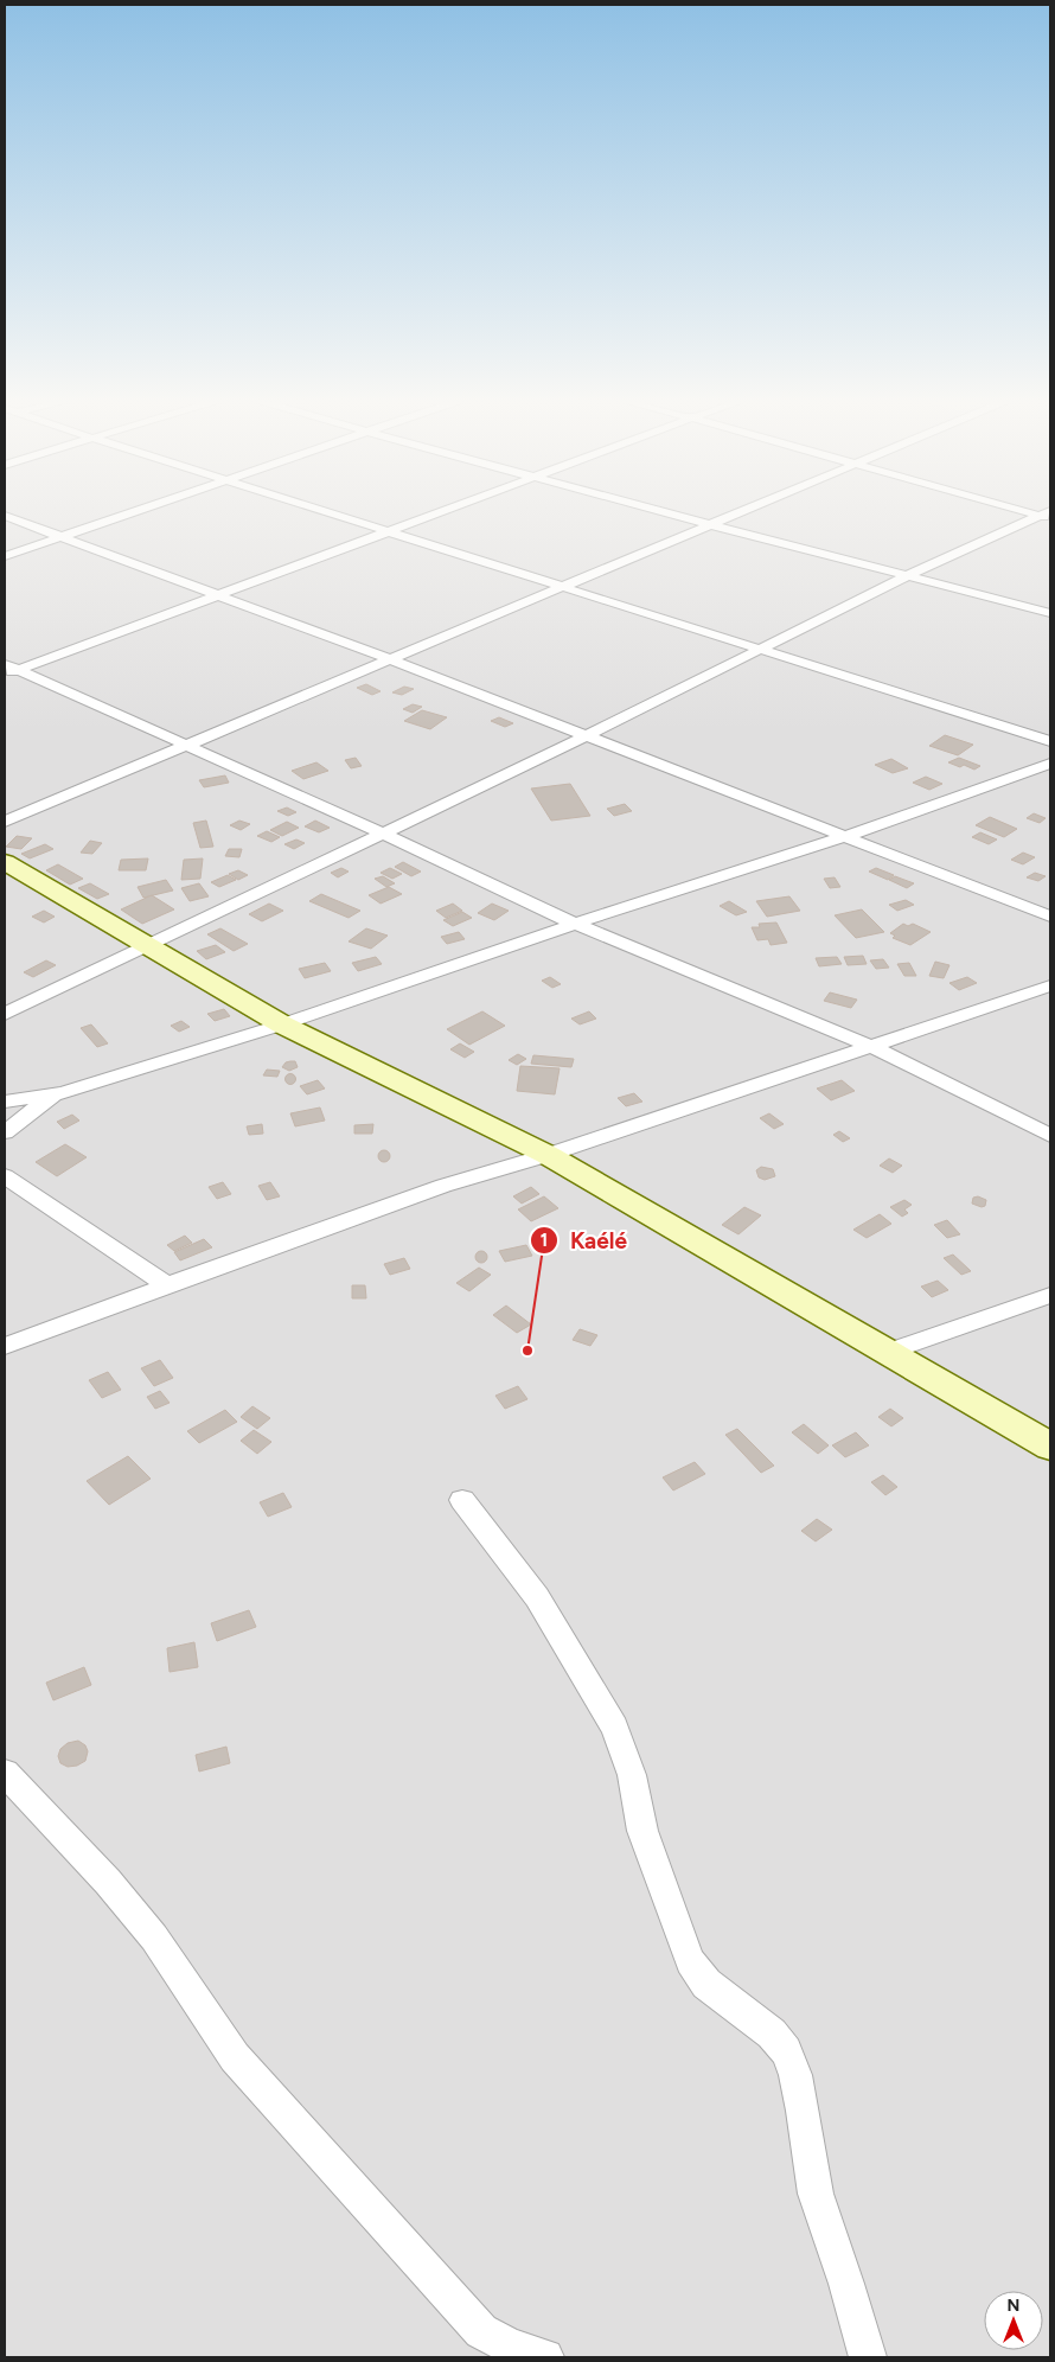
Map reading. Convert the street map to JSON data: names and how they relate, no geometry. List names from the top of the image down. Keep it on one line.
{"places":["Kaélé"],"north":"top"}
